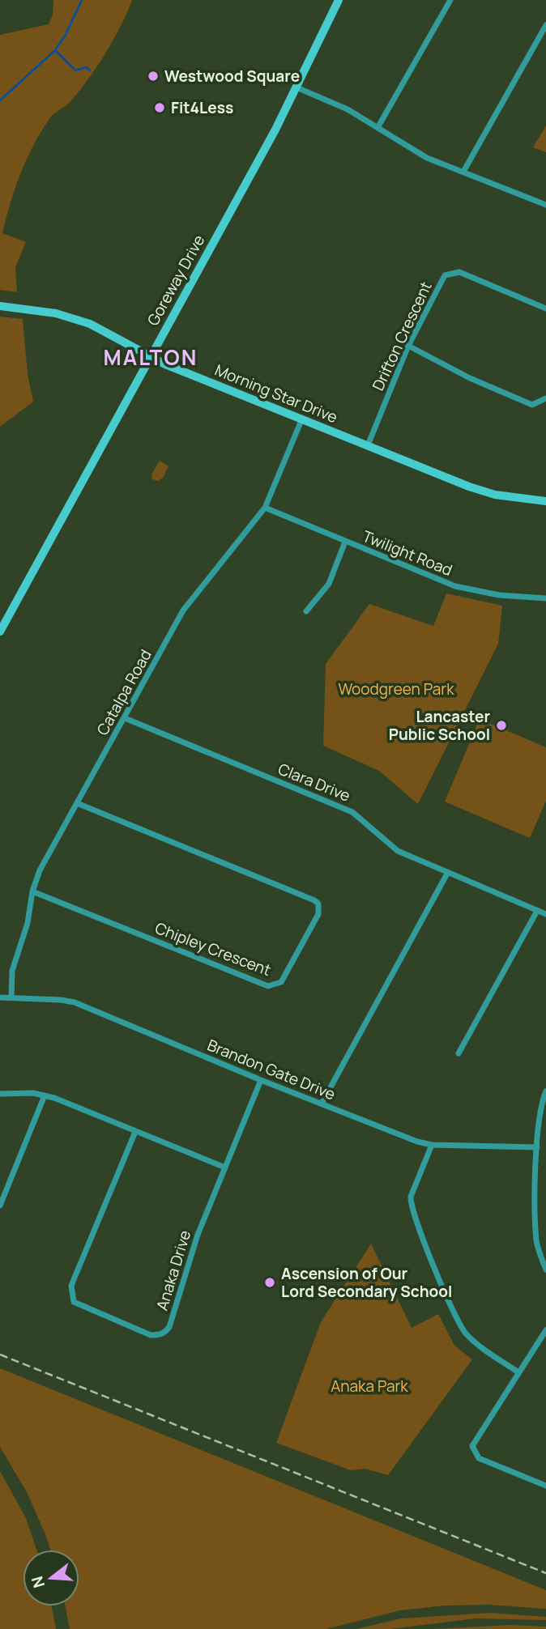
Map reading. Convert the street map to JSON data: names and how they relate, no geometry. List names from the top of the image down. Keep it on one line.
{"streets":{"main road":["Goreway Drive","Morning Star Drive"],"street":["Drifton Crescent","Twilight Road","Catalpa Road","Clara Drive","Chipley Crescent","Brandon Gate Drive","Anaka Drive"]},"crossings":[["Goreway Drive","Morning Star Drive"],["Drifton Crescent","Morning Star Drive"],["Morning Star Drive","Catalpa Road"],["Twilight Road","Catalpa Road"],["Catalpa Road","Clara Drive"],["Catalpa Road","Chipley Crescent"],["Catalpa Road","Brandon Gate Drive"],["Brandon Gate Drive","Anaka Drive"]],"districts":["MALTON"],"parks":["Woodgreen Park","Anaka Park"],"places":["Westwood Square","Fit4Less","Lancaster Public School","Ascension of Our Lord Secondary School"],"north":"left"}
